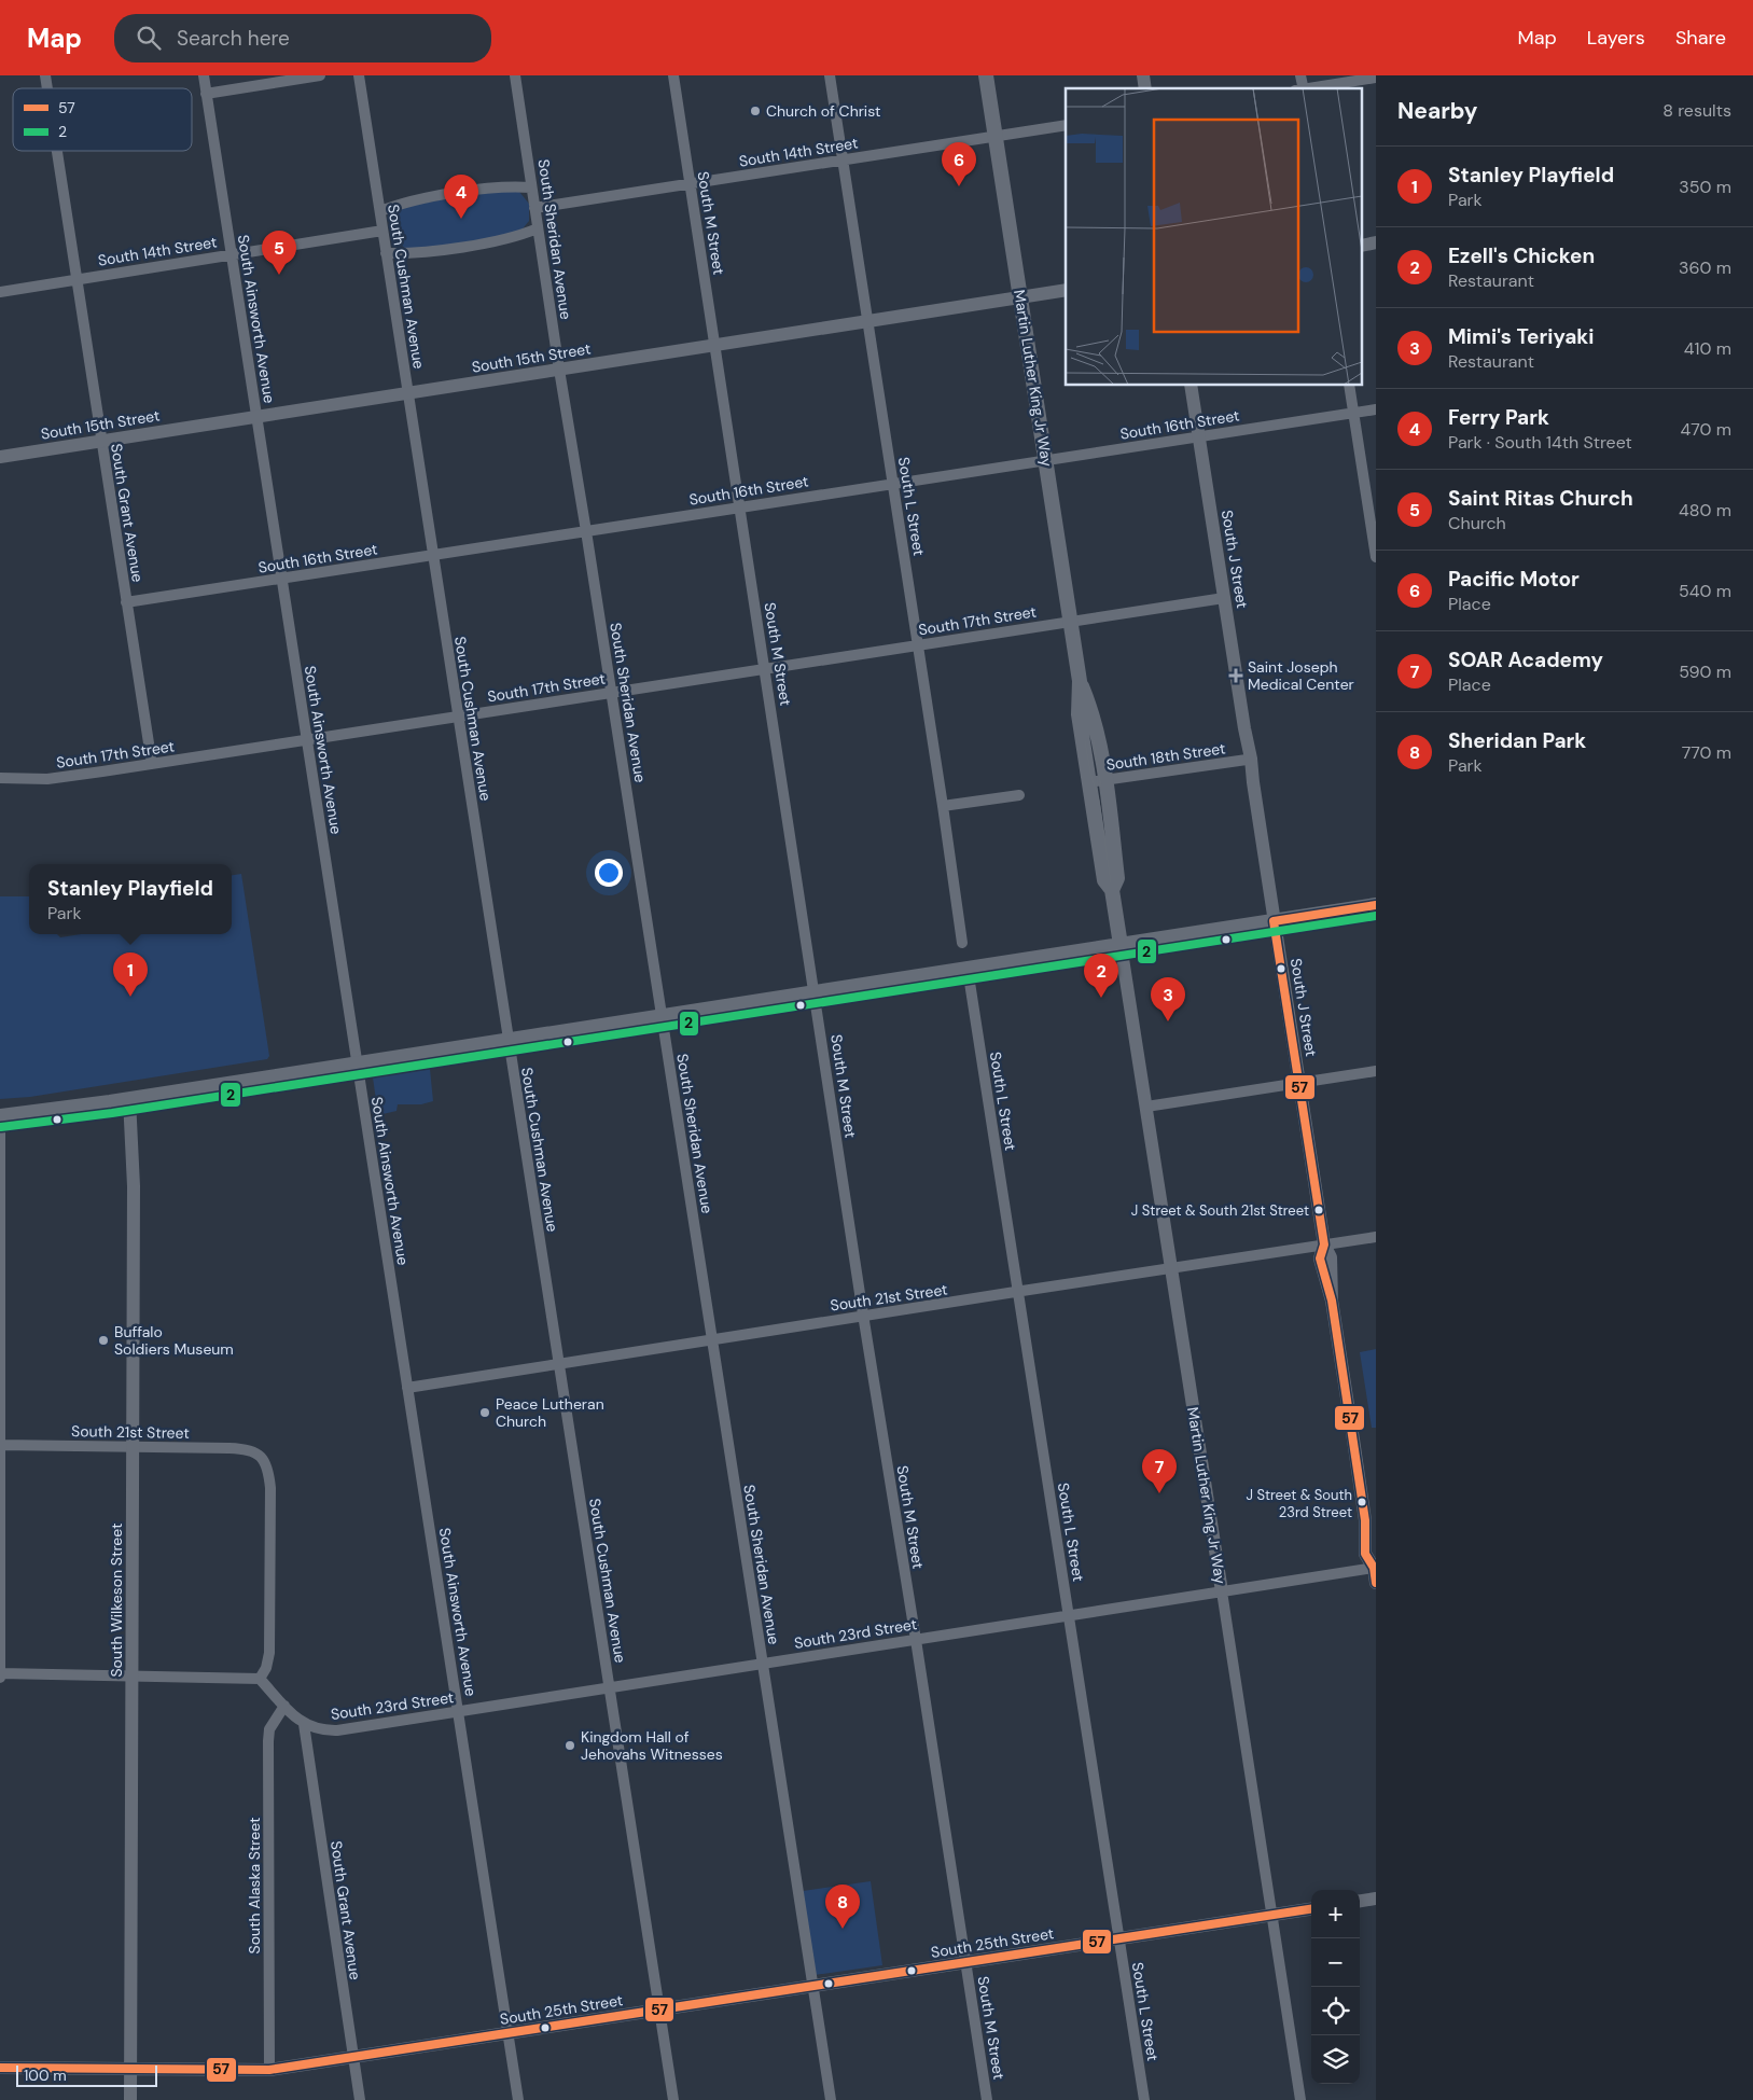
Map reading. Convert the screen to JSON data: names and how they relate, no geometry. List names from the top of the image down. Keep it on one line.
{"streets":{"main road":["Martin Luther King Jr Way"],"street":["South 14th Street","South M Street","South Sheridan Avenue","South Cushman Avenue","South Ainsworth Avenue","South 15th Street","South 16th Street","South L Street","South Grant Avenue","South J Street","South 17th Street","South 18th Street","South 21st Street","South Wilkeson Street","South 23rd Street","South Alaska Street","South 25th Street"]},"crossings":[["South 14th Street","South M Street"],["South 14th Street","South Sheridan Avenue"],["South 14th Street","South Cushman Avenue"],["South 14th Street","South Ainsworth Avenue"],["South 14th Street","Martin Luther King Jr Way"],["South 14th Street","South L Street"],["South 14th Street","South Grant Avenue"],["South M Street","South 15th Street"],["South M Street","South 16th Street"],["South M Street","South 17th Street"],["South M Street","South 21st Street"],["South M Street","South 23rd Street"],["South M Street","South 25th Street"],["South Sheridan Avenue","South 15th Street"],["South Sheridan Avenue","South 16th Street"],["South Sheridan Avenue","South 17th Street"],["South Sheridan Avenue","South 21st Street"],["South Sheridan Avenue","South 23rd Street"],["South Sheridan Avenue","South 25th Street"],["South Cushman Avenue","South 15th Street"],["South Cushman Avenue","South 16th Street"],["South Cushman Avenue","South 17th Street"],["South Cushman Avenue","South 21st Street"],["South Cushman Avenue","South 23rd Street"],["South Cushman Avenue","South 25th Street"],["South Ainsworth Avenue","South 15th Street"],["South Ainsworth Avenue","South 16th Street"],["South Ainsworth Avenue","South 17th Street"],["South Ainsworth Avenue","South 21st Street"],["South Ainsworth Avenue","South 23rd Street"],["South Ainsworth Avenue","South 25th Street"],["South 15th Street","Martin Luther King Jr Way"],["South 15th Street","South L Street"],["South 15th Street","South Grant Avenue"],["Martin Luther King Jr Way","South 16th Street"],["Martin Luther King Jr Way","South 17th Street"],["Martin Luther King Jr Way","South 18th Street"],["Martin Luther King Jr Way","South 21st Street"],["Martin Luther King Jr Way","South 23rd Street"],["Martin Luther King Jr Way","South 25th Street"],["South 16th Street","South L Street"],["South 16th Street","South Grant Avenue"],["South 16th Street","South J Street"],["South L Street","South 17th Street"],["South L Street","South 21st Street"],["South L Street","South 23rd Street"],["South L Street","South 25th Street"],["South Grant Avenue","South 17th Street"],["South Grant Avenue","South 23rd Street"],["South Grant Avenue","South 25th Street"],["South J Street","South 17th Street"],["South J Street","South 21st Street"],["South J Street","South 23rd Street"],["South 21st Street","South Wilkeson Street"],["South Wilkeson Street","South 25th Street"],["South 23rd Street","South Alaska Street"],["South Alaska Street","South 25th Street"]],"places":{"other":["Church of Christ","J Street & South 21st Street","Buffalo Soldiers Museum","Peace Lutheran Church","J Street & South 23rd Street","Kingdom Hall of Jehovahs Witnesses"],"health":["Saint Joseph Medical Center"]},"lines":["transit line 57","transit line 2"],"legend":["57","2"],"scale_bar":"100 m","page":{"header":"Map","search":"Search here","nav":["Map","Layers","Share"],"heading":["Nearby","8 results"],"pins":["6","4","5","1","2","3","7","8"],"list":[{"mark":"1","name":"Stanley Playfield","note":"Park","value":"350 m"},{"mark":"2","name":"Ezell's Chicken","note":"Restaurant","value":"360 m"},{"mark":"3","name":"Mimi's Teriyaki","note":"Restaurant","value":"410 m"},{"mark":"4","name":"Ferry Park","note":"Park · South 14th Street","value":"470 m"},{"mark":"5","name":"Saint Ritas Church","note":"Church","value":"480 m"},{"mark":"6","name":"Pacific Motor","note":"Place","value":"540 m"},{"mark":"7","name":"SOAR Academy","note":"Place","value":"590 m"},{"mark":"8","name":"Sheridan Park","note":"Park","value":"770 m"}],"popup":["Stanley Playfield","Park"],"map_buttons":["+","−"],"scale":"100 m"}}
